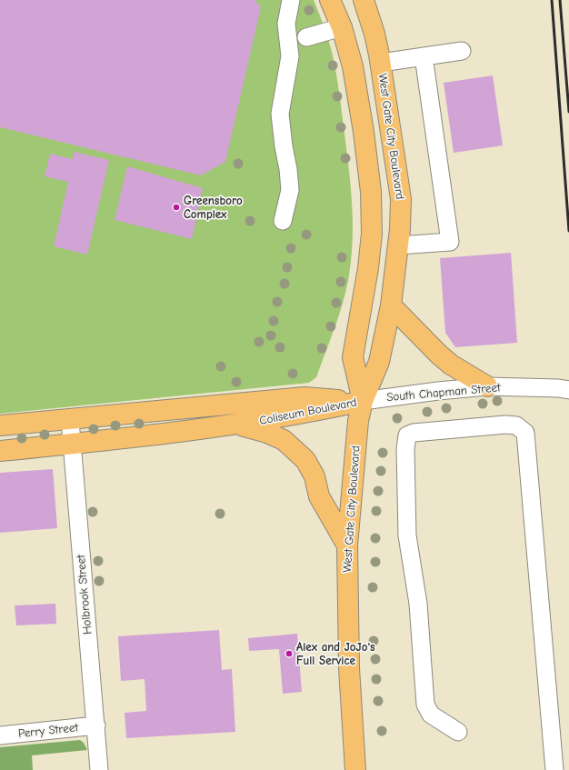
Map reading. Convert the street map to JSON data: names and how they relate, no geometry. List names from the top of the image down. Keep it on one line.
{"streets":{"main road":["West Gate City Boulevard","Coliseum Boulevard"],"street":["South Chapman Street","Holbrook Street","Perry Street"]},"crossings":[["West Gate City Boulevard","South Chapman Street"],["West Gate City Boulevard","Coliseum Boulevard"],["South Chapman Street","Coliseum Boulevard"],["Coliseum Boulevard","Holbrook Street"],["Holbrook Street","Perry Street"]],"places":["Greensboro Complex","Alex and JoJo's Full Service"]}
